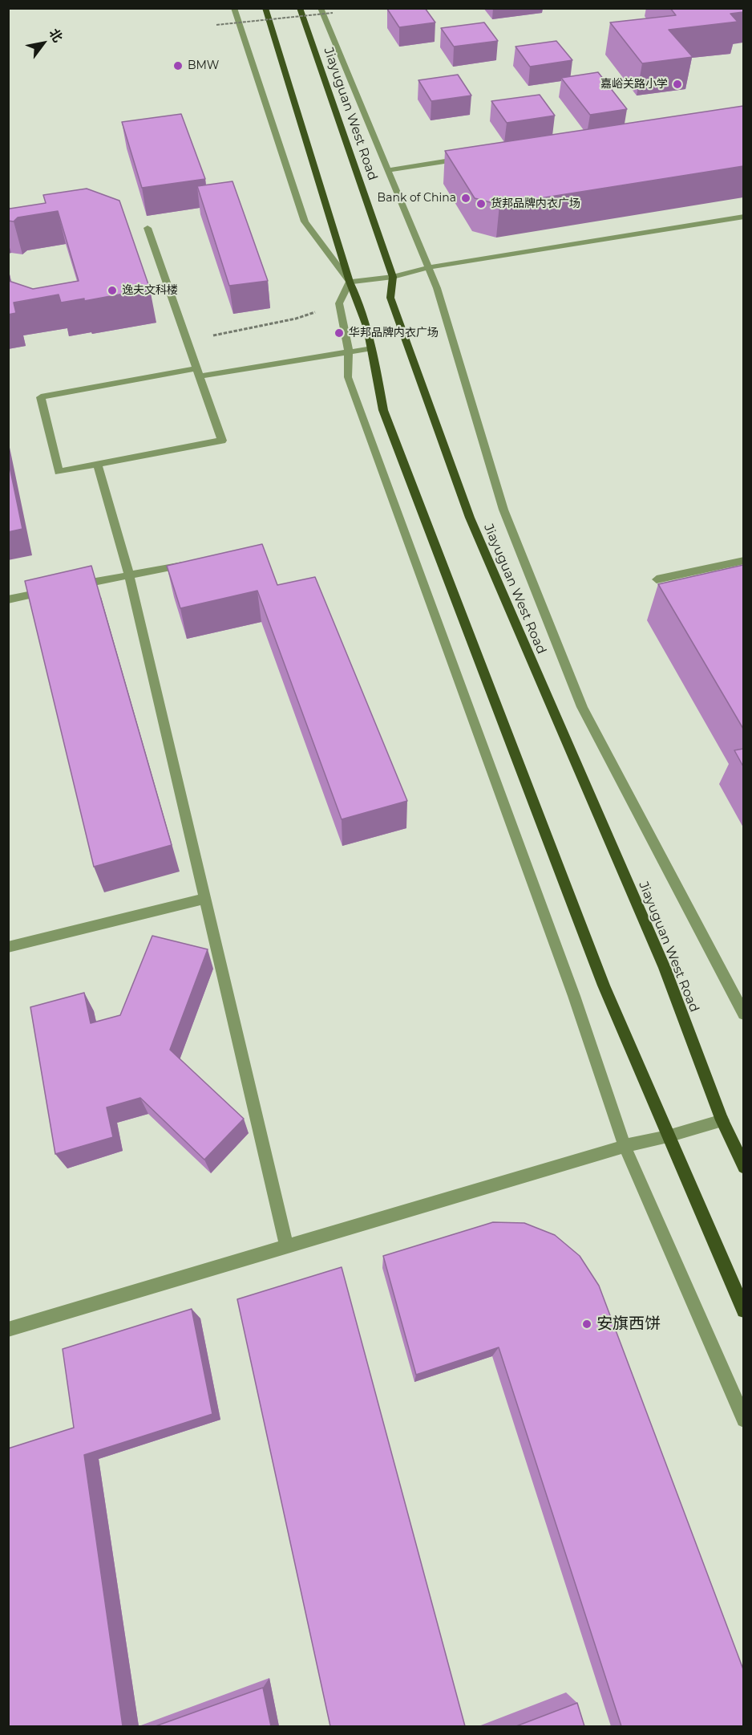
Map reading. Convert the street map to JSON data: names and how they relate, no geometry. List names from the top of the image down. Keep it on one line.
{"streets":{"main road":["Jiayuguan West Road"]},"places":["BMW","嘉峪关路小学","Bank of China","货邦品牌内衣广场","逸夫文科楼","华邦品牌内衣广场","安旗西饼"],"north":"top right"}
